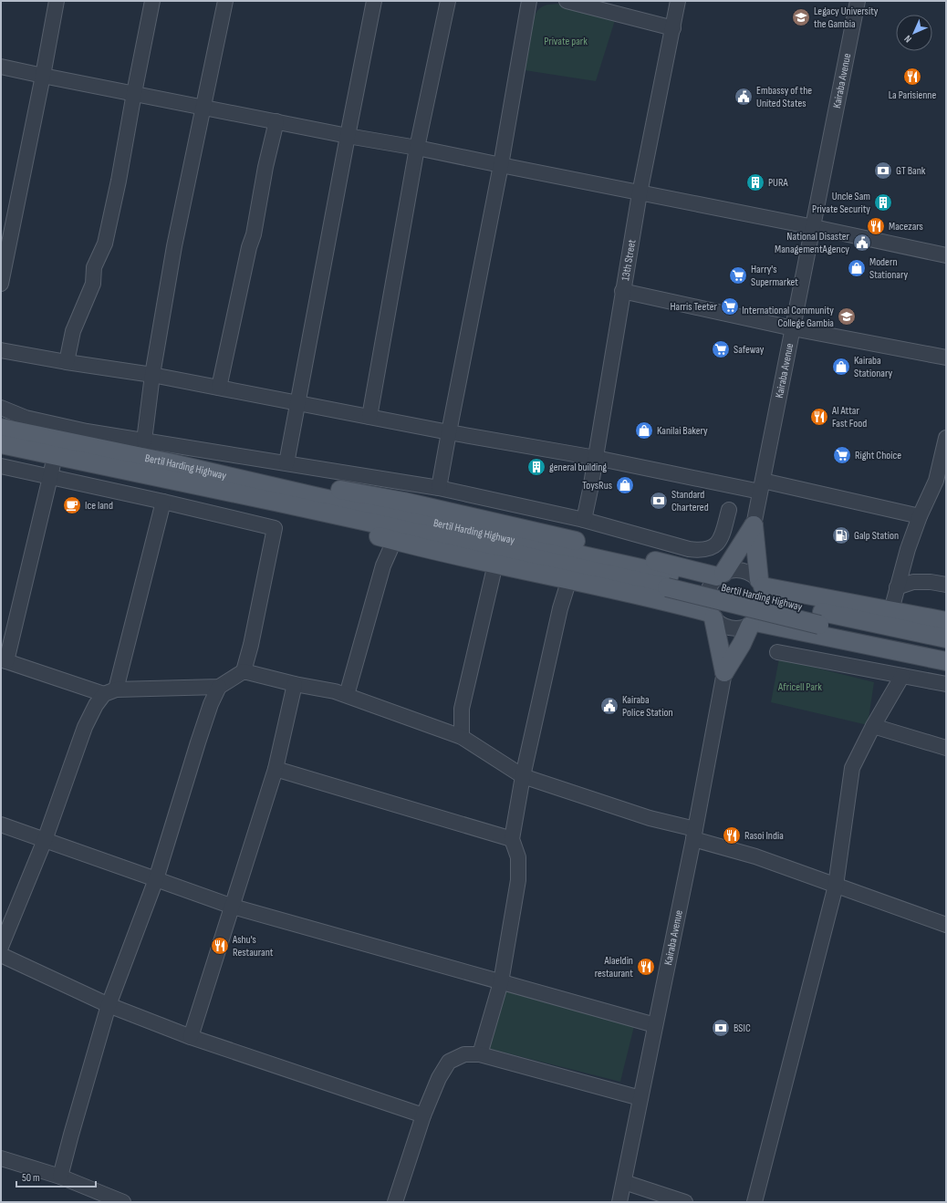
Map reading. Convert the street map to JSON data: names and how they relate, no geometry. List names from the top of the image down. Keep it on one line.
{"streets":{"main road":["Bertil Harding Highway"],"street":["Kairaba Avenue","13th Street"]},"parks":["Private park","Africell Park"],"places":{"school or university":["Legacy University the Gambia","International Community College Gambia"],"restaurant":["La Parisienne","Macezars","Al Attar Fast Food","Rasoi India","Ashu's Restaurant","Alaeldin restaurant"],"public building":["Embassy of the United States","National Disaster ManagementAgency","Kairaba Police Station"],"bank":["GT Bank","Standard Chartered","BSIC"],"building":["PURA","Uncle Sam Private Security","general building"],"shop":["Modern Stationary","Kairaba Stationary","Kanilai Bakery","ToysRus"],"supermarket":["Harry's Supermarket","Harris Teeter","Safeway","Right Choice"],"cafe":["Ice land"],"fuel station":["Galp Station"]},"scale_bar":"50 m","north":"bottom left"}
